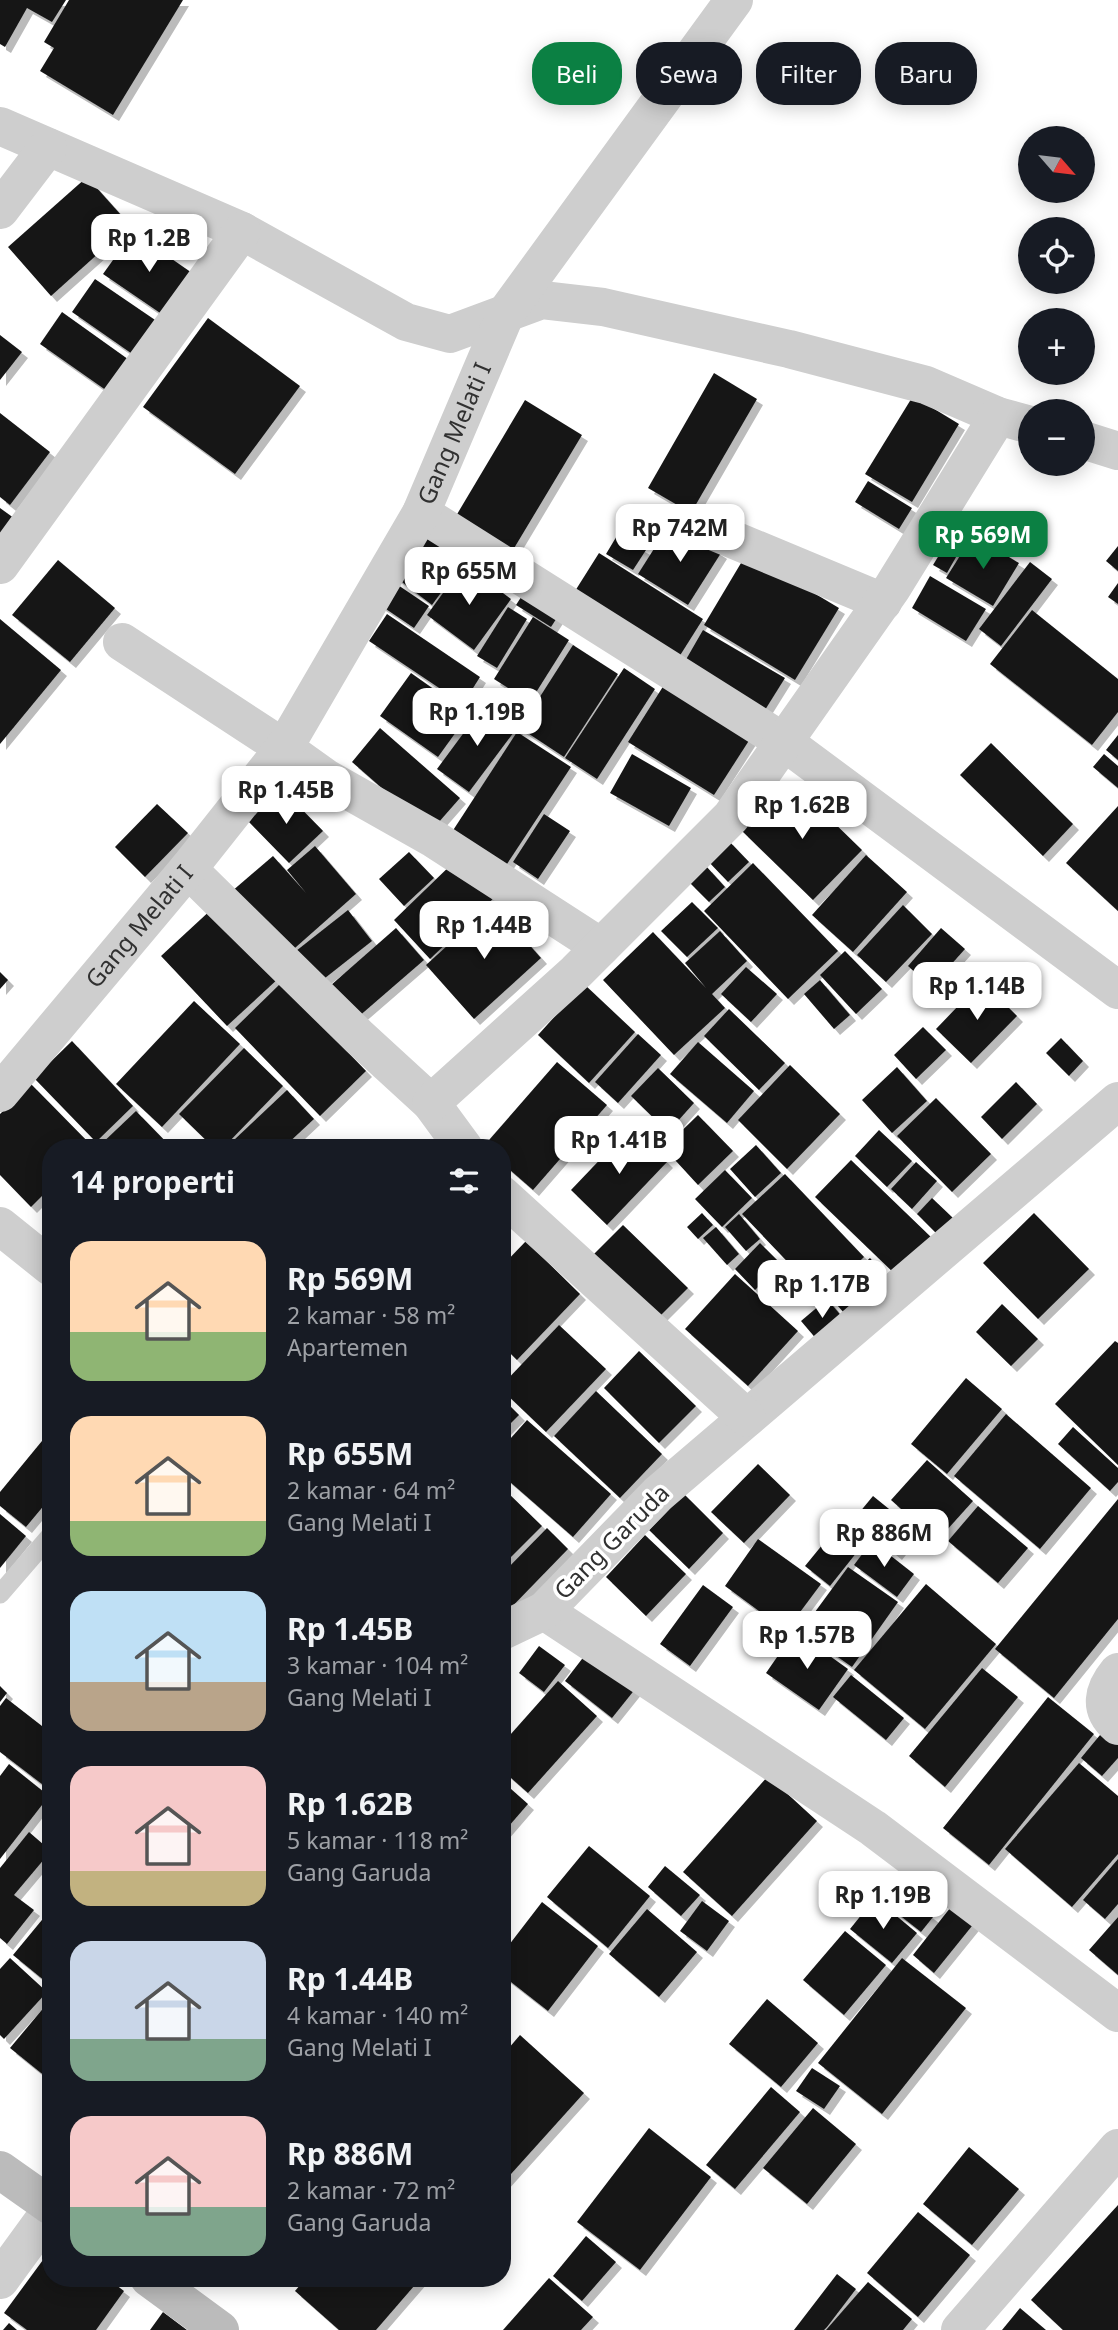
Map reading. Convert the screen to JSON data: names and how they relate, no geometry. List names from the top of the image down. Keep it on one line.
{"streets":{"street":["Gang Melati I","Gang Garuda"]},"north":"bottom right","page":{"chip":["Beli","Sewa","Filter","Baru"],"map_buttons":["+","−"],"price":["Rp 1.2B","Rp 742M","Rp 569M","Rp 655M","Rp 1.19B","Rp 1.45B","Rp 1.62B","Rp 1.44B","Rp 1.14B","Rp 1.41B","Rp 1.17B","Rp 886M","Rp 1.57B","Rp 1.19B"],"heading":"14 properti","list":[{"name":"Rp 569M","note":"2 kamar · 58 m² · Apartemen"},{"name":"Rp 655M","note":"2 kamar · 64 m² · Gang Melati I"},{"name":"Rp 1.45B","note":"3 kamar · 104 m² · Gang Melati I"},{"name":"Rp 1.62B","note":"5 kamar · 118 m² · Gang Garuda"},{"name":"Rp 1.44B","note":"4 kamar · 140 m² · Gang Melati I"},{"name":"Rp 886M","note":"2 kamar · 72 m² · Gang Garuda"}]}}
